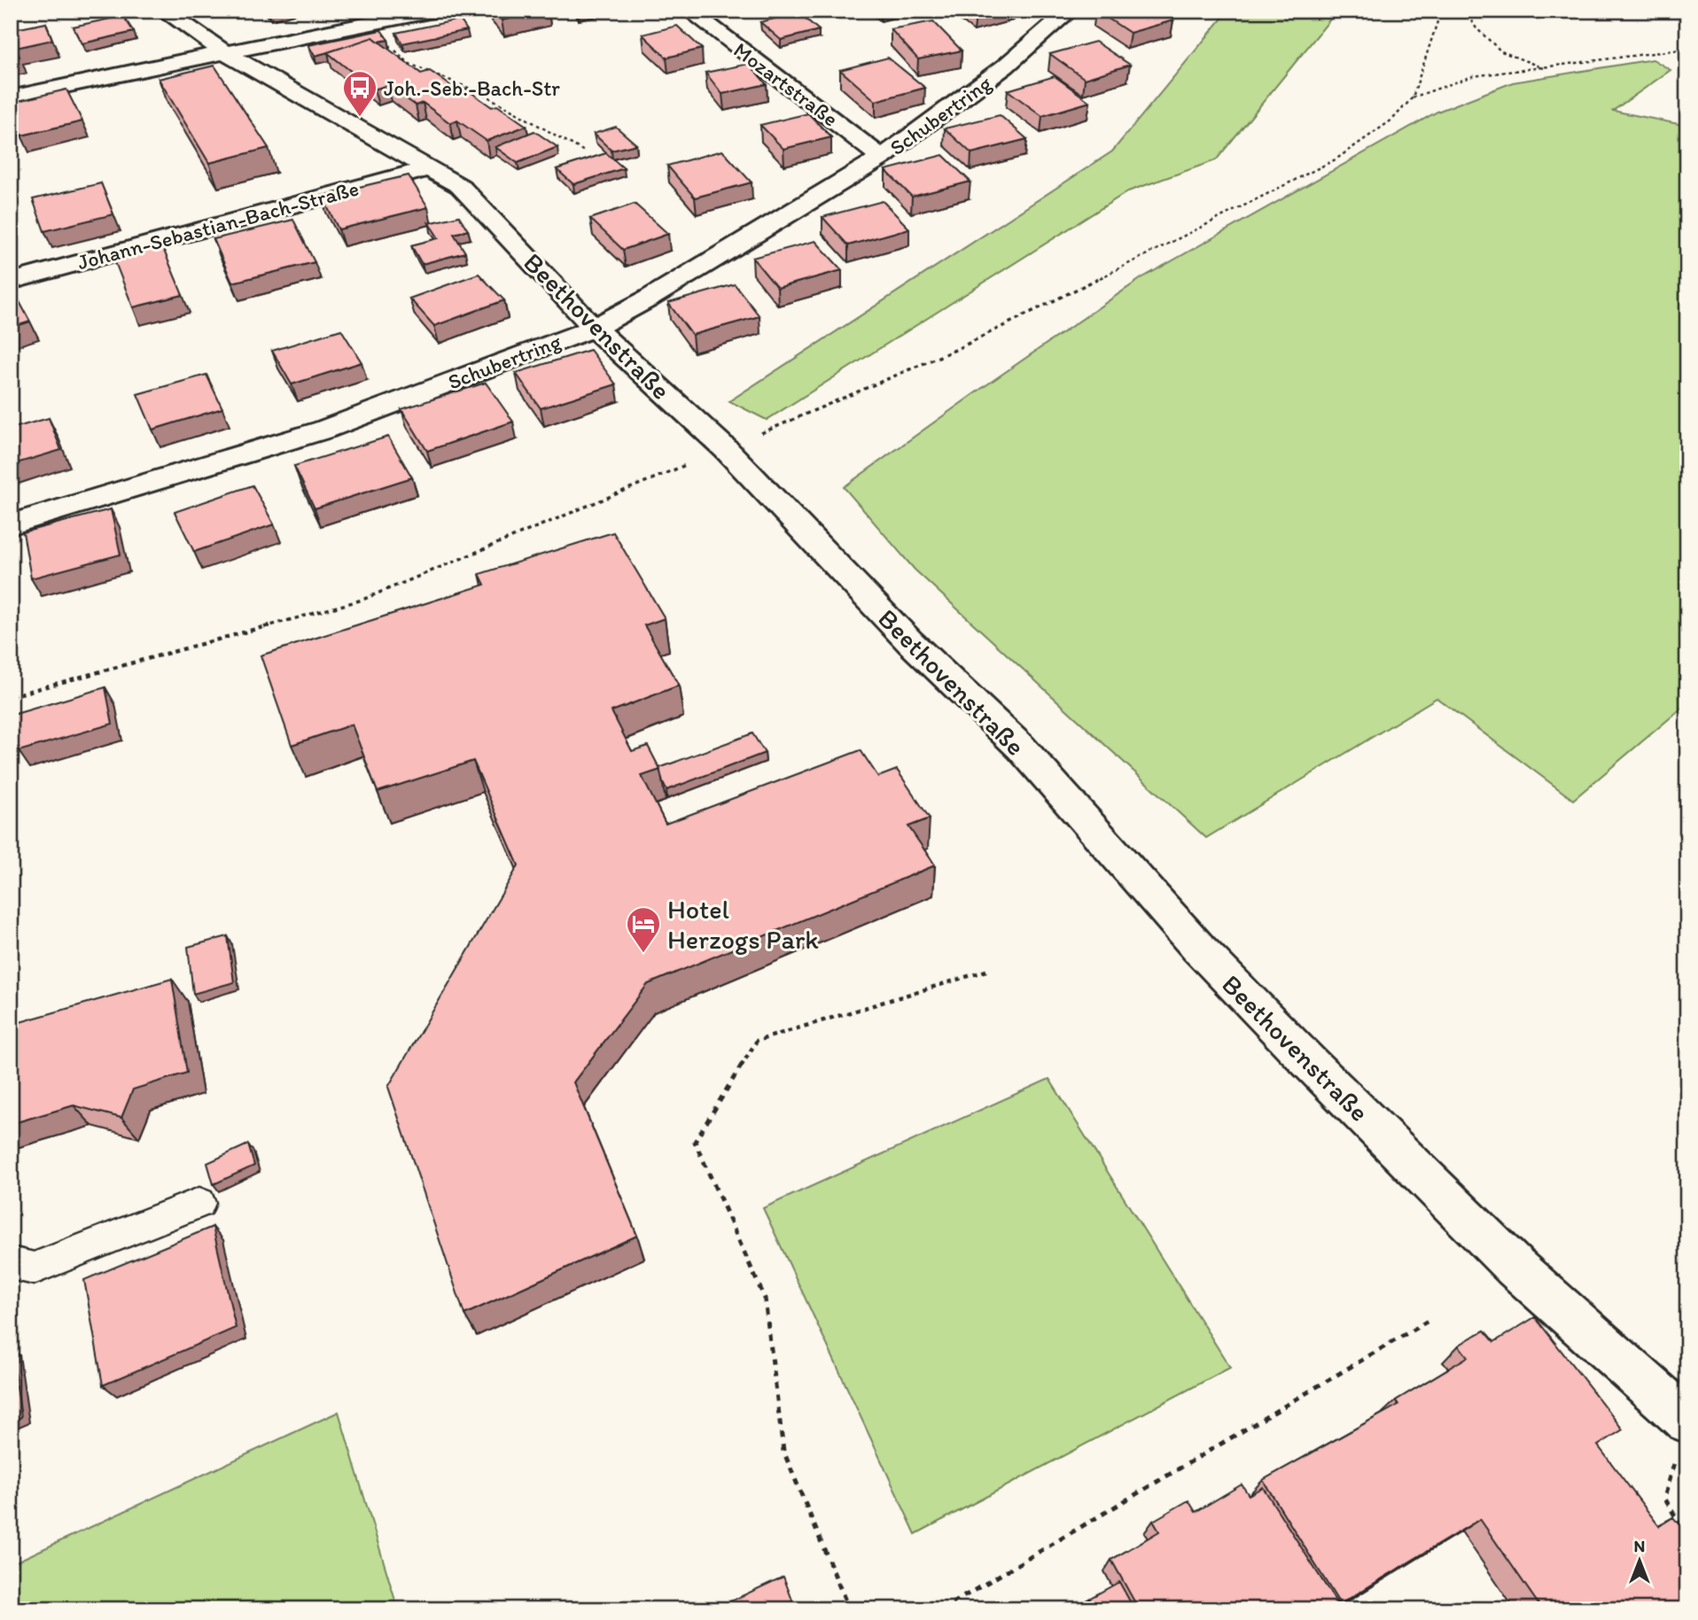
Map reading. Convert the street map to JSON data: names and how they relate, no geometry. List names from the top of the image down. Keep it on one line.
{"streets":{"street":["Mozartstraße","Schubertring","Johann-Sebastian-Bach-Straße","Beethovenstraße"]},"crossings":[["Mozartstraße","Schubertring"],["Schubertring","Beethovenstraße"],["Johann-Sebastian-Bach-Straße","Beethovenstraße"]],"places":{"bus stop":["Joh.-Seb.-Bach-Str"],"hotel":["Hotel Herzogs Park"]},"north":"top"}
